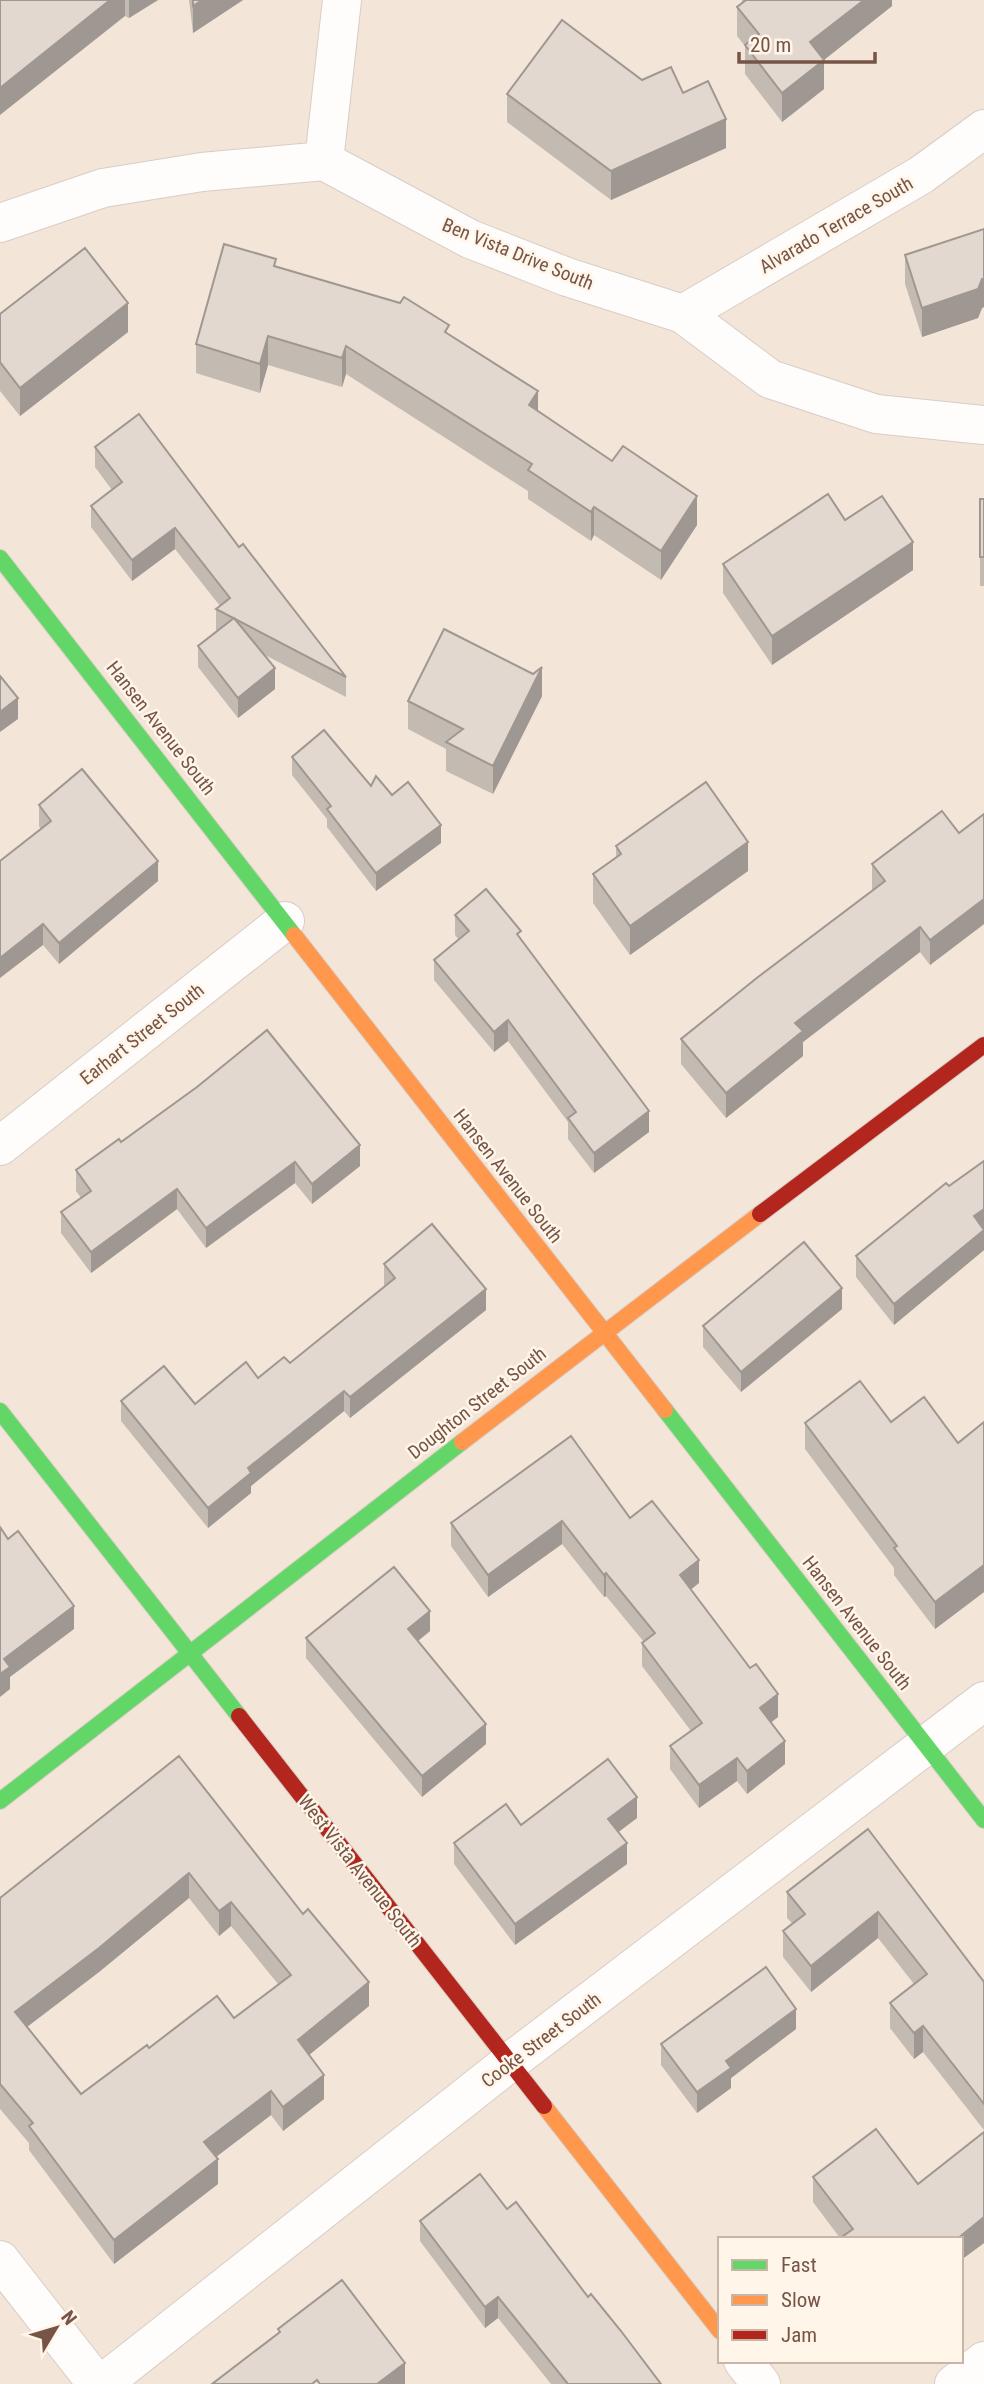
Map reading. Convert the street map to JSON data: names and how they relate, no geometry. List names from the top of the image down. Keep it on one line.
{"streets":{"street":["Alvarado Terrace South","Ben Vista Drive South","Hansen Avenue South","Earhart Street South","Doughton Street South","West Vista Avenue South","Cooke Street South"]},"crossings":[["Alvarado Terrace South","Ben Vista Drive South"],["Hansen Avenue South","Earhart Street South"],["Hansen Avenue South","Doughton Street South"],["Hansen Avenue South","Cooke Street South"],["Doughton Street South","West Vista Avenue South"],["West Vista Avenue South","Cooke Street South"]],"legend":["Fast","Slow","Jam"],"scale_bar":"20 m","north":"top right"}
